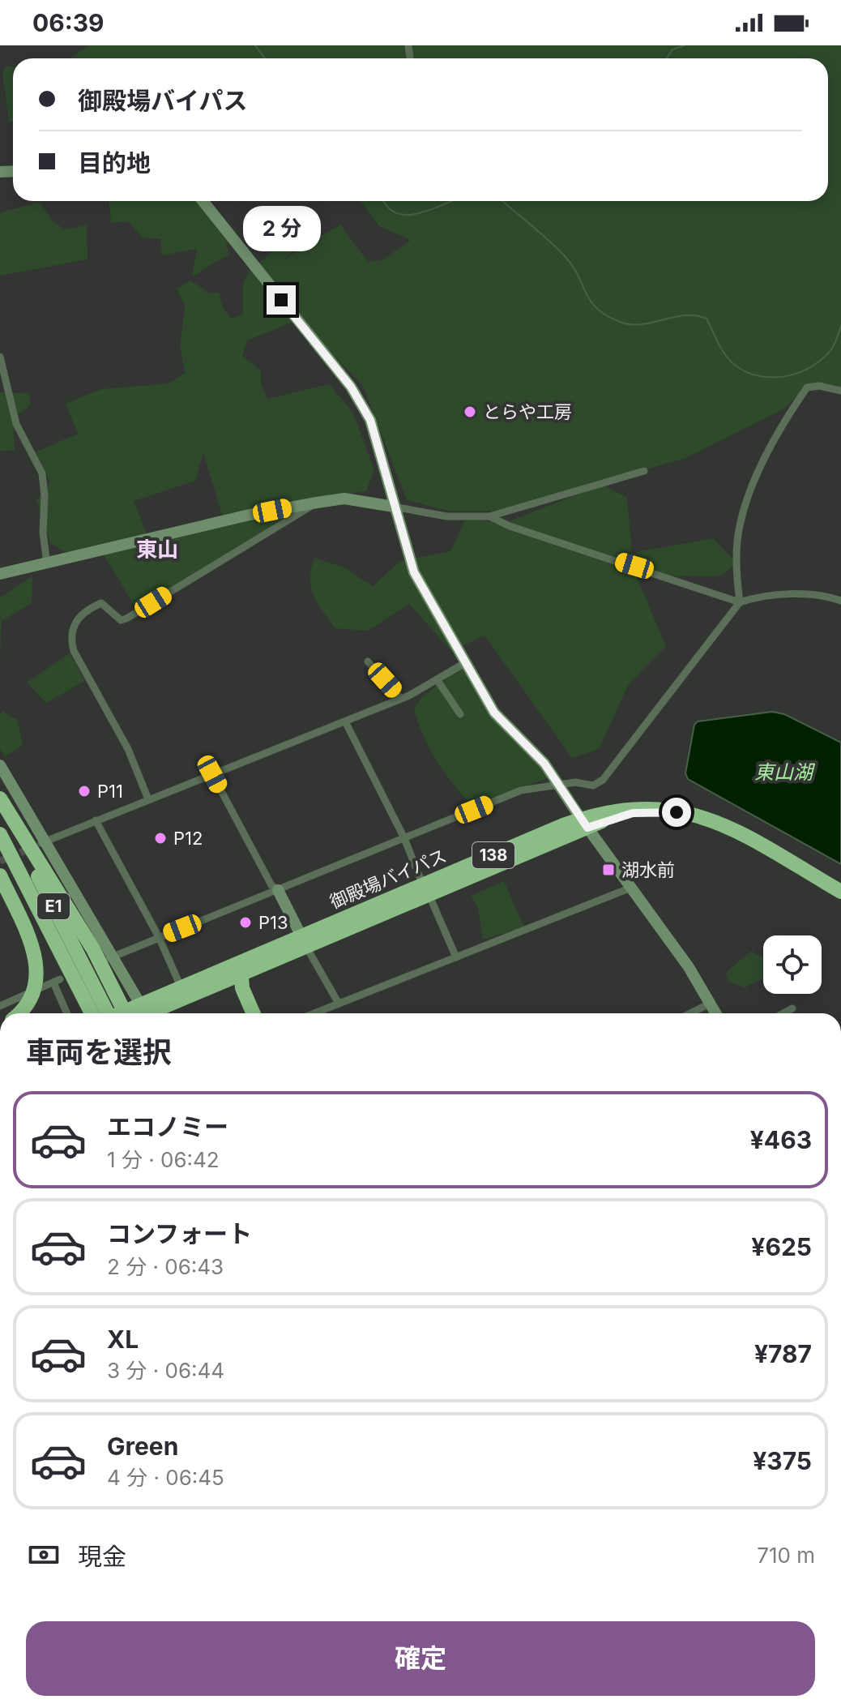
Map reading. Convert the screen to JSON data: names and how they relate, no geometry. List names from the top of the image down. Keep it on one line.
{"streets":{"highway":["138","御殿場バイパス","E1"]},"districts":["東山"],"water":["東山湖"],"places":{"other":["とらや工房","P11","P12","P13"],"transit":["湖水前"]},"page":{"status":"06:39","banner":["御殿場バイパス","目的地"],"bubble":"2 分","heading":"車両を選択","list":[{"name":"エコノミー","note":"1 分 · 06:42","value":"¥463"},{"name":"コンフォート","note":"2 分 · 06:43","value":"¥625"},{"name":"XL","note":"3 分 · 06:44","value":"¥787"},{"name":"Green","note":"4 分 · 06:45","value":"¥375"}],"pay":["現金","710 m"],"buttons":"確定"}}
